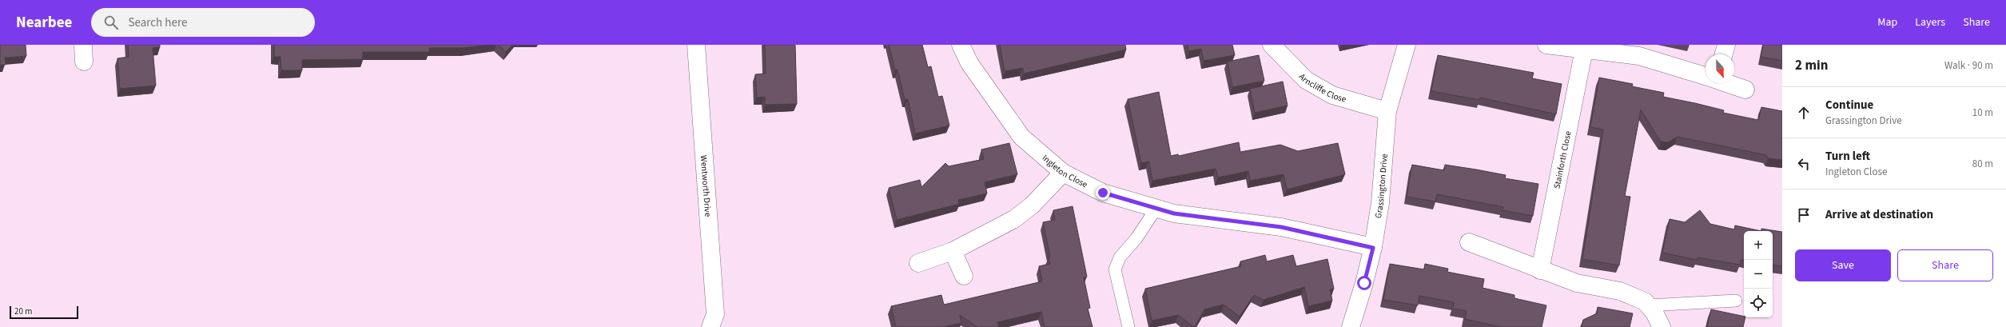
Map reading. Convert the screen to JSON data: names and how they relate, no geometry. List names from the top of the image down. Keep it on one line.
{"streets":{"street":["Arncliffe Close","Stainforth Close","Ingleton Close","Wentworth Drive","Grassington Drive"]},"crossings":[["Arncliffe Close","Grassington Drive"],["Ingleton Close","Grassington Drive"]],"scale_bar":"20 m","north":"bottom","page":{"header":"Nearbee","search":"Search here","nav":["Map","Layers","Share"],"heading":["2 min","Walk · 90 m"],"list":[["Continue","Grassington Drive","10 m"],["Turn left","Ingleton Close","80 m"],"Arrive at destination"],"map_buttons":["+","−"],"buttons":["Save","Share"],"scale":"20 m"}}
